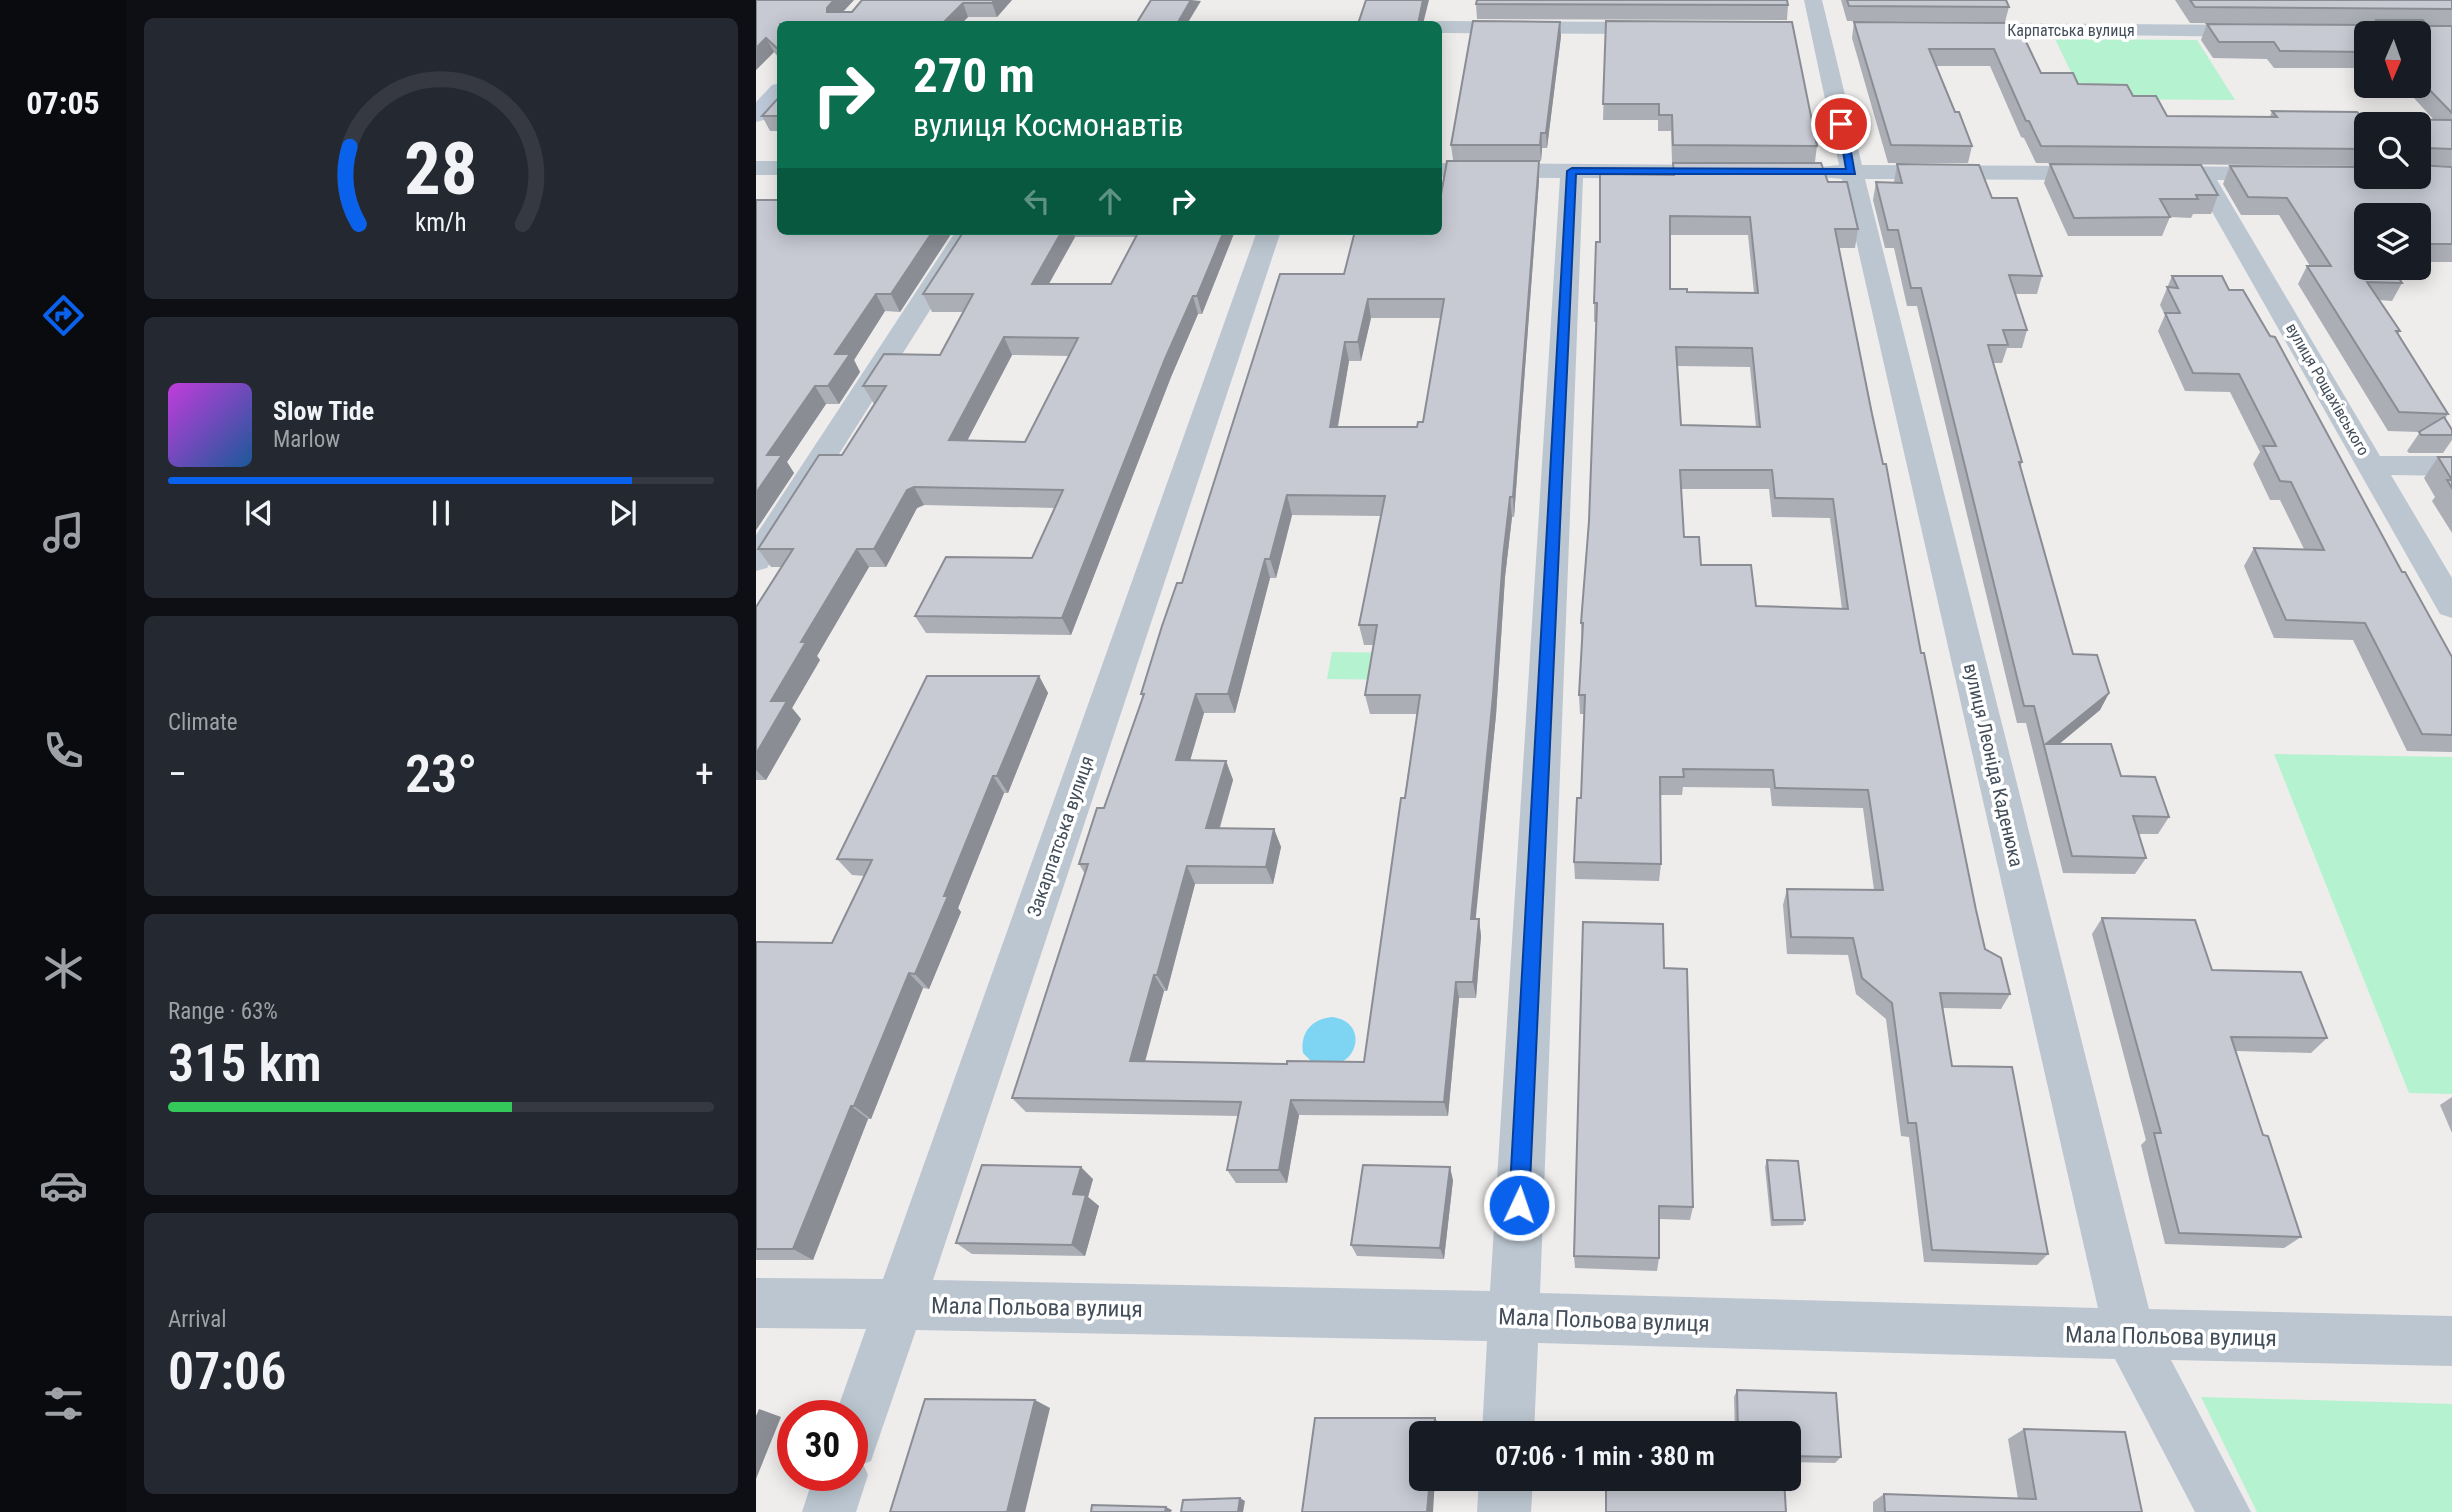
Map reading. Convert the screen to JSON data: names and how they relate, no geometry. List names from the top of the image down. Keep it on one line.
{"streets":{"street":["Карпатська вулиця","вулиця Рощахівського","вулиця Леоніда Каденюка","Закарпатська вулиця","Мала Польова вулиця"]},"crossings":[["вулиця Леоніда Каденюка","Мала Польова вулиця"],["Закарпатська вулиця","Мала Польова вулиця"]],"north":"bottom","page":{"tabs":"07:05","turn":["270 m","вулиця Космонавтів"],"song":["Slow Tide","Marlow"],"tile":["Climate",["Range · 63%","315 km"],["Arrival","07:06"]],"heat":["−","23°","+"],"limit":"30","trip":"07:06 · 1 min · 380 m","gauge":["28","km/h"]}}
